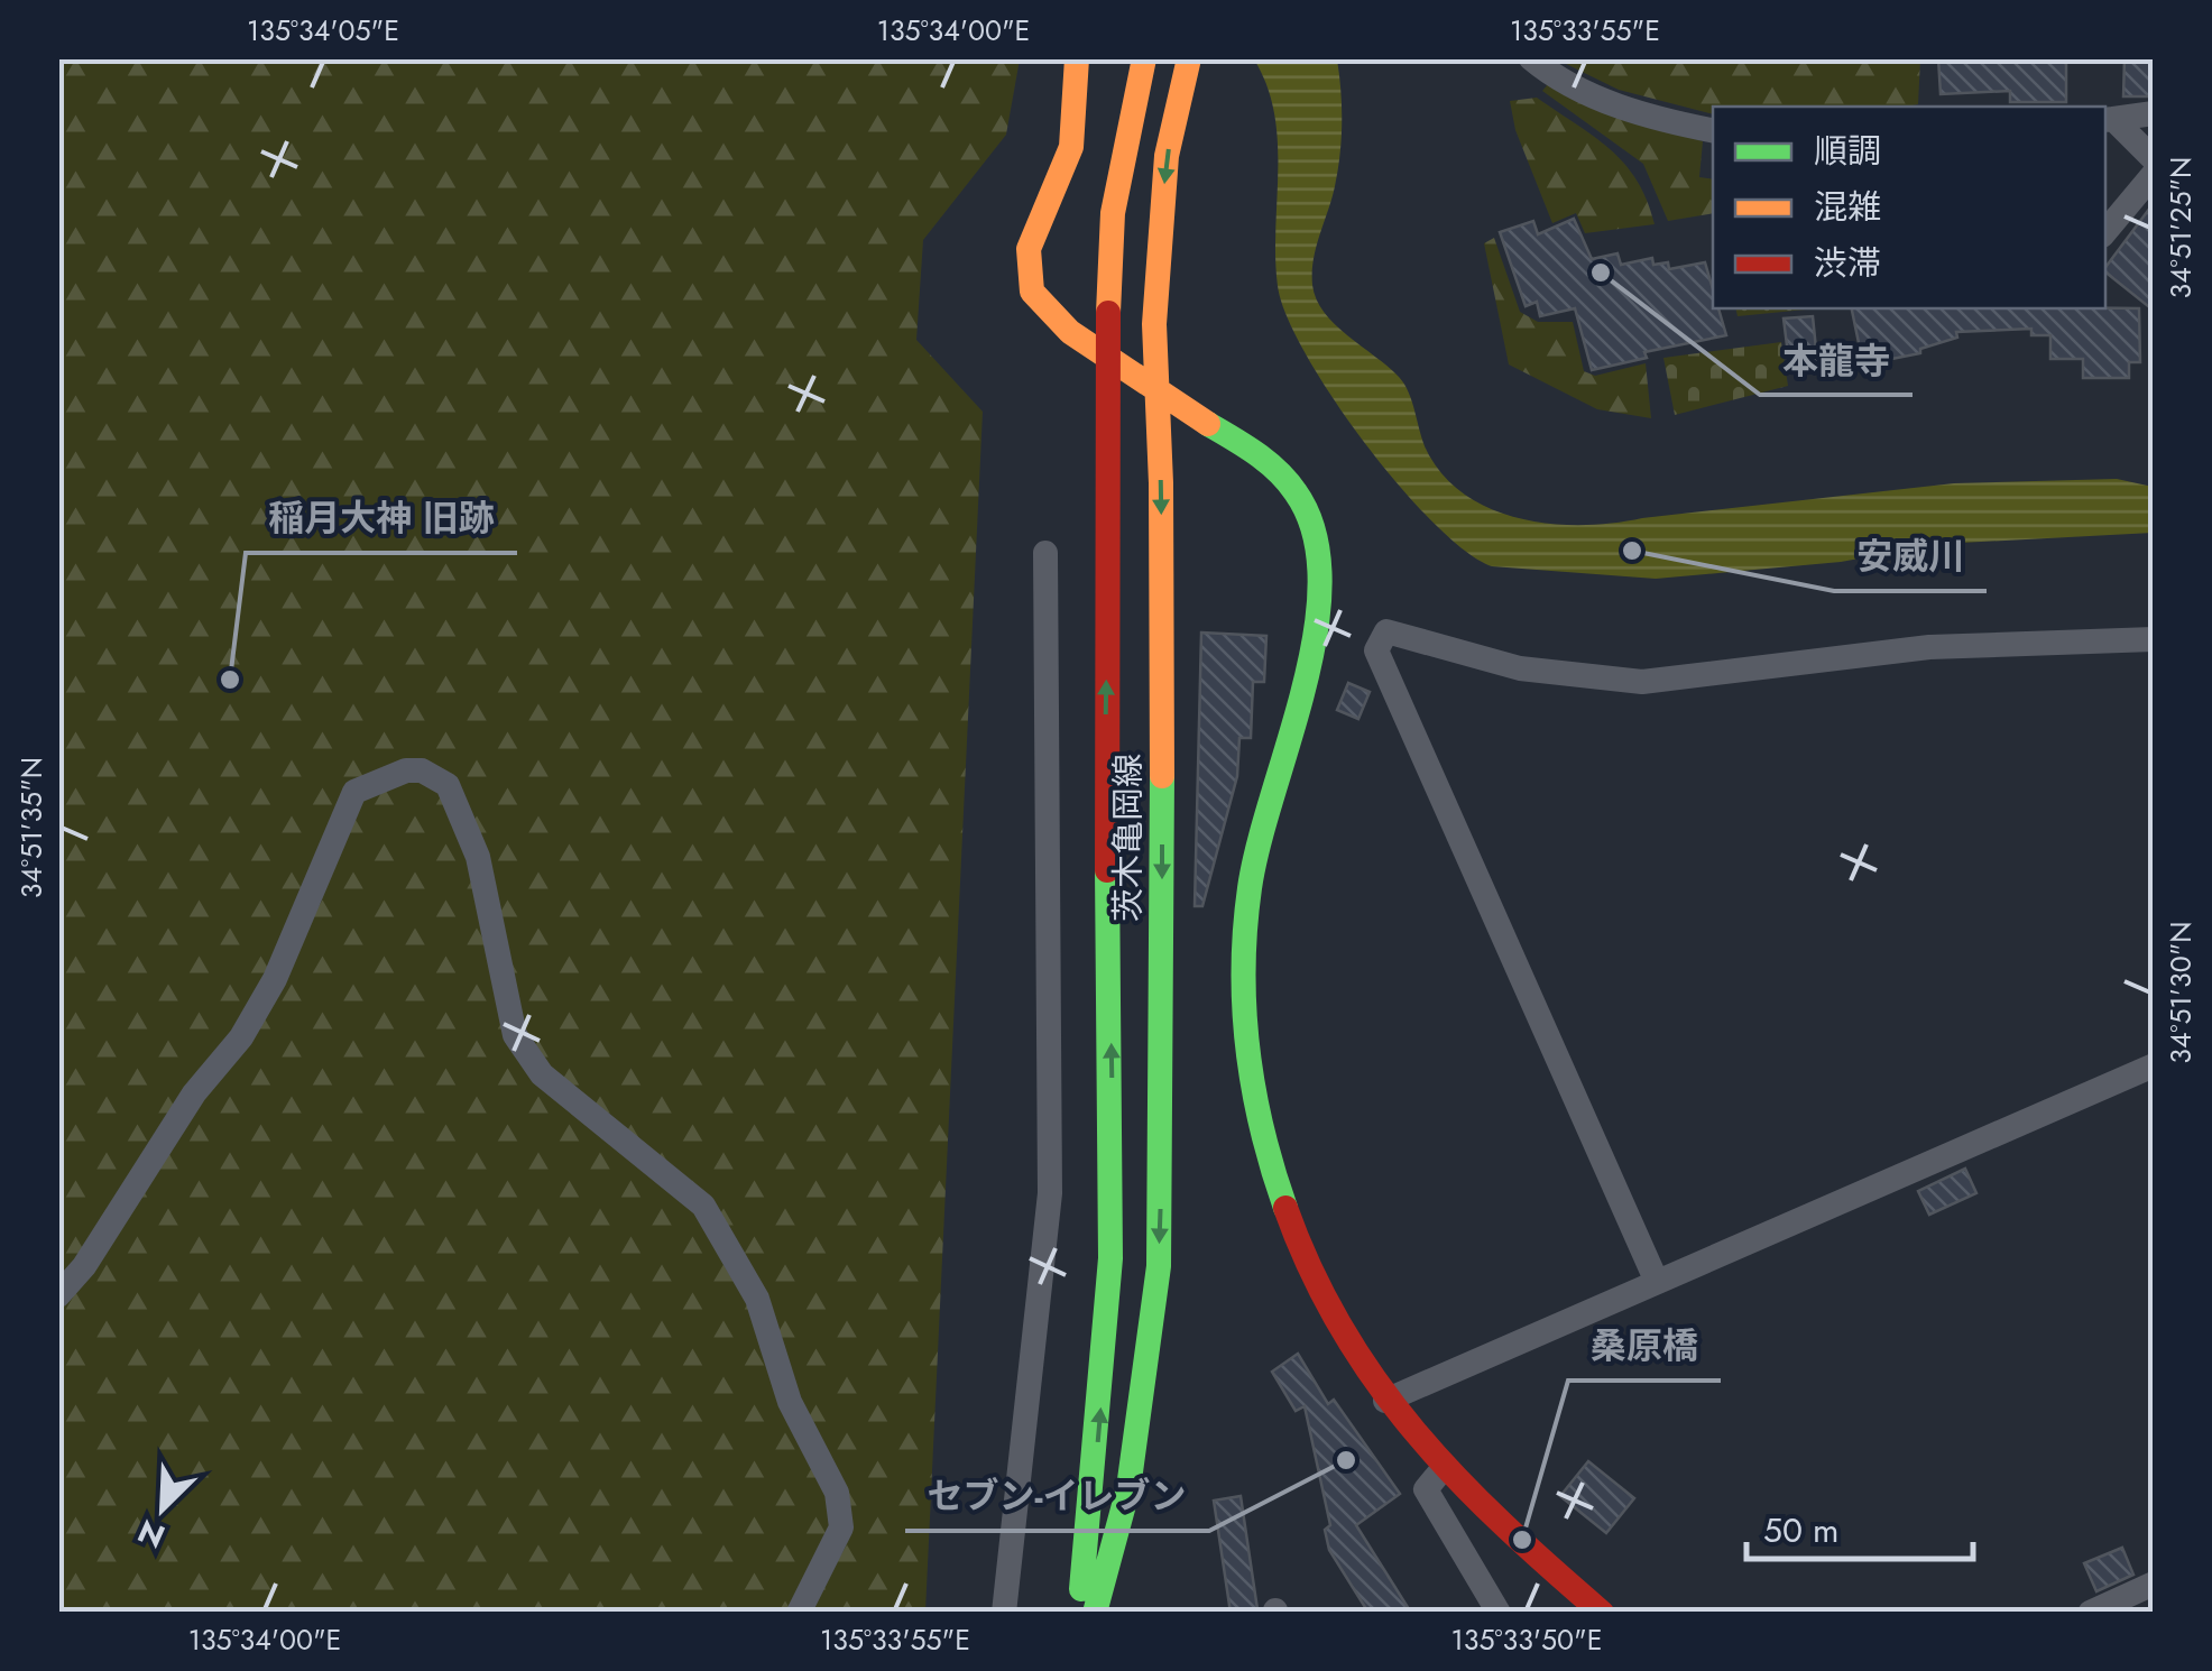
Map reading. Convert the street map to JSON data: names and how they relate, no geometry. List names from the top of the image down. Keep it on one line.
{"streets":{"main road":["茨木亀岡線"]},"places":["本龍寺","安威川","稲月大神 旧跡","セブン-イレブン","桑原橋"],"legend":["順調","混雑","渋滞"],"scale_bar":"50 m","north":"bottom left","coordinates":["135°34'05\"E","135°34'00\"E","135°33'55\"E","34°51'25\"N","34°51'35\"N","34°51'30\"N","135°33'50\"E"]}
